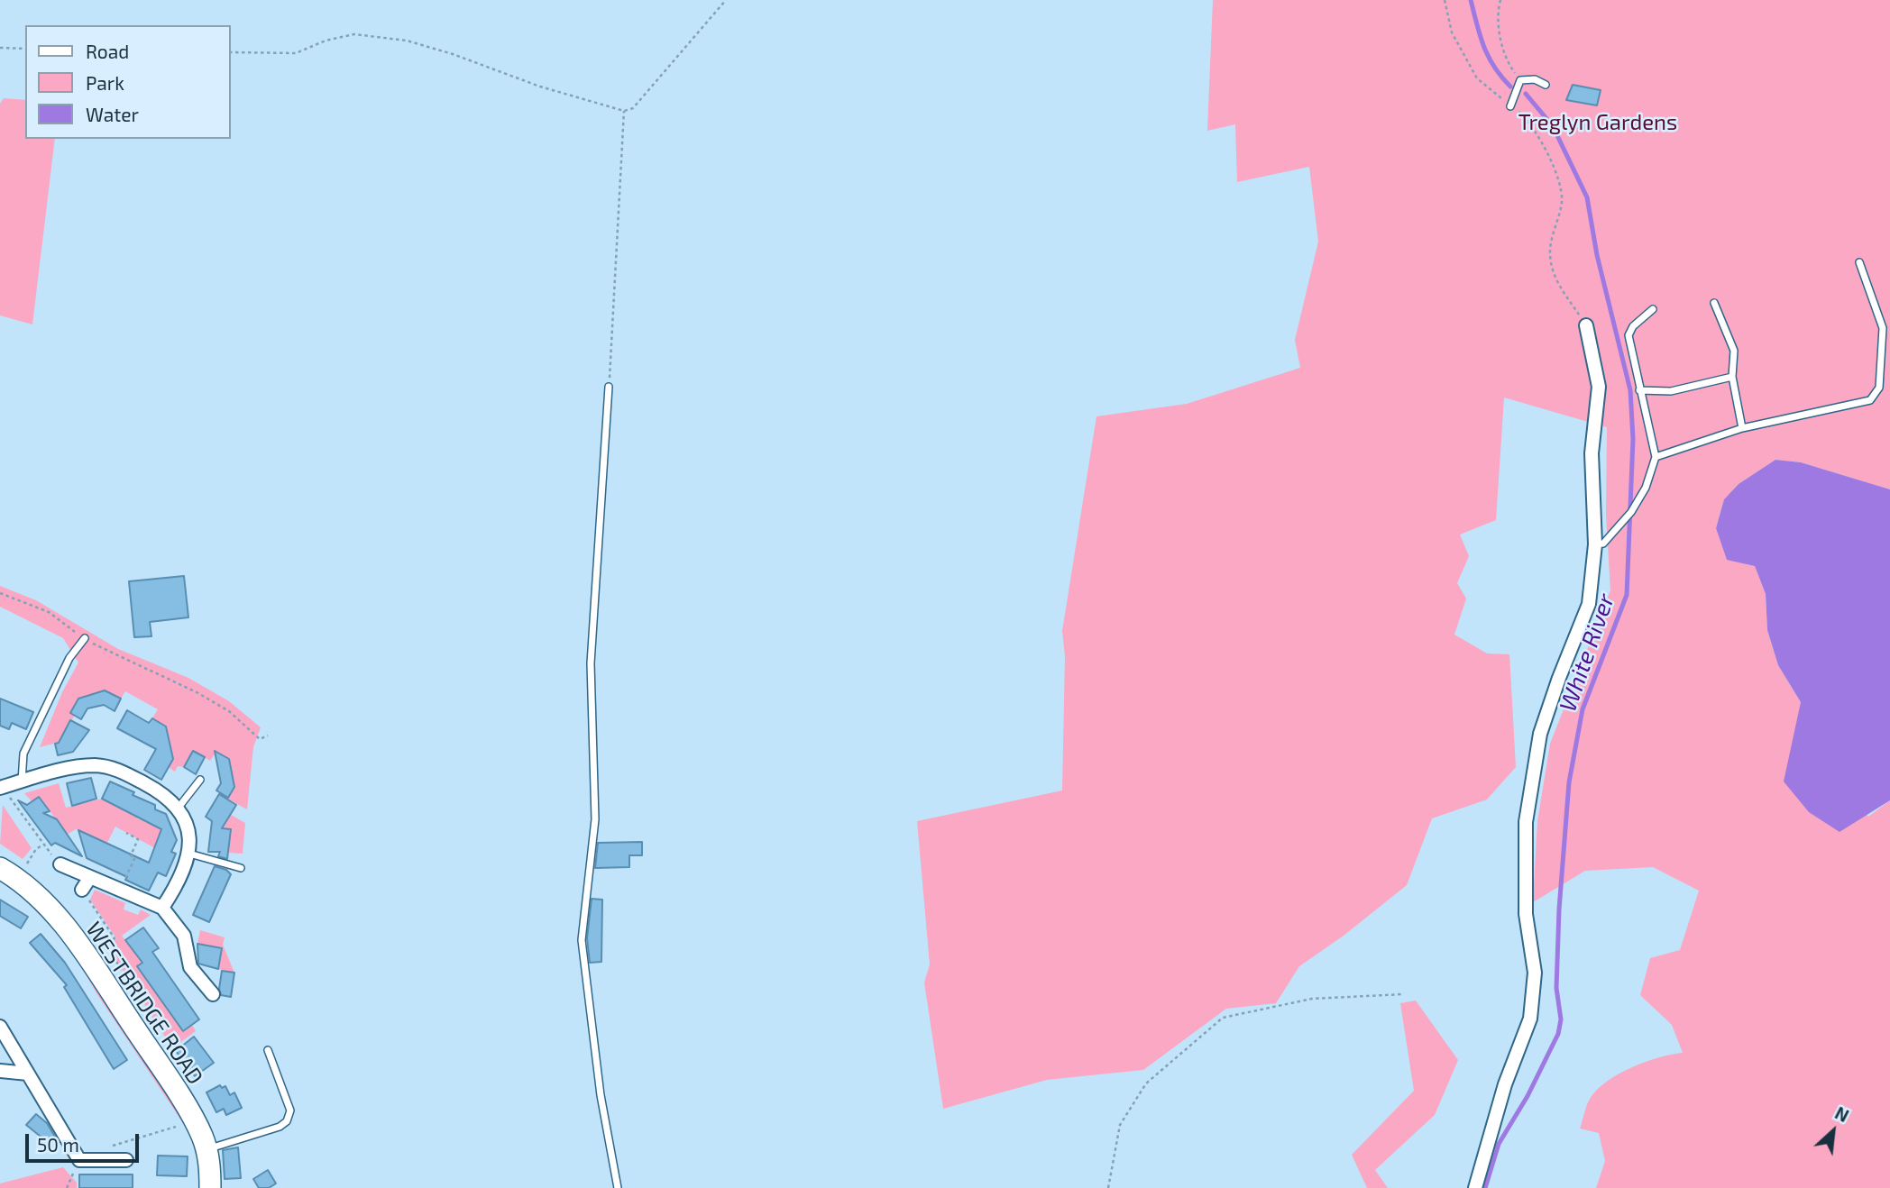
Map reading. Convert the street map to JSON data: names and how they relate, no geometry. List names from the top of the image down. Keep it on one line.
{"streets":{"main road":["WESTBRIDGE ROAD"]},"water":["White River"],"parks":["Treglyn Gardens"],"legend":["Road","Park","Water"],"scale_bar":"50 m","north":"top right"}
